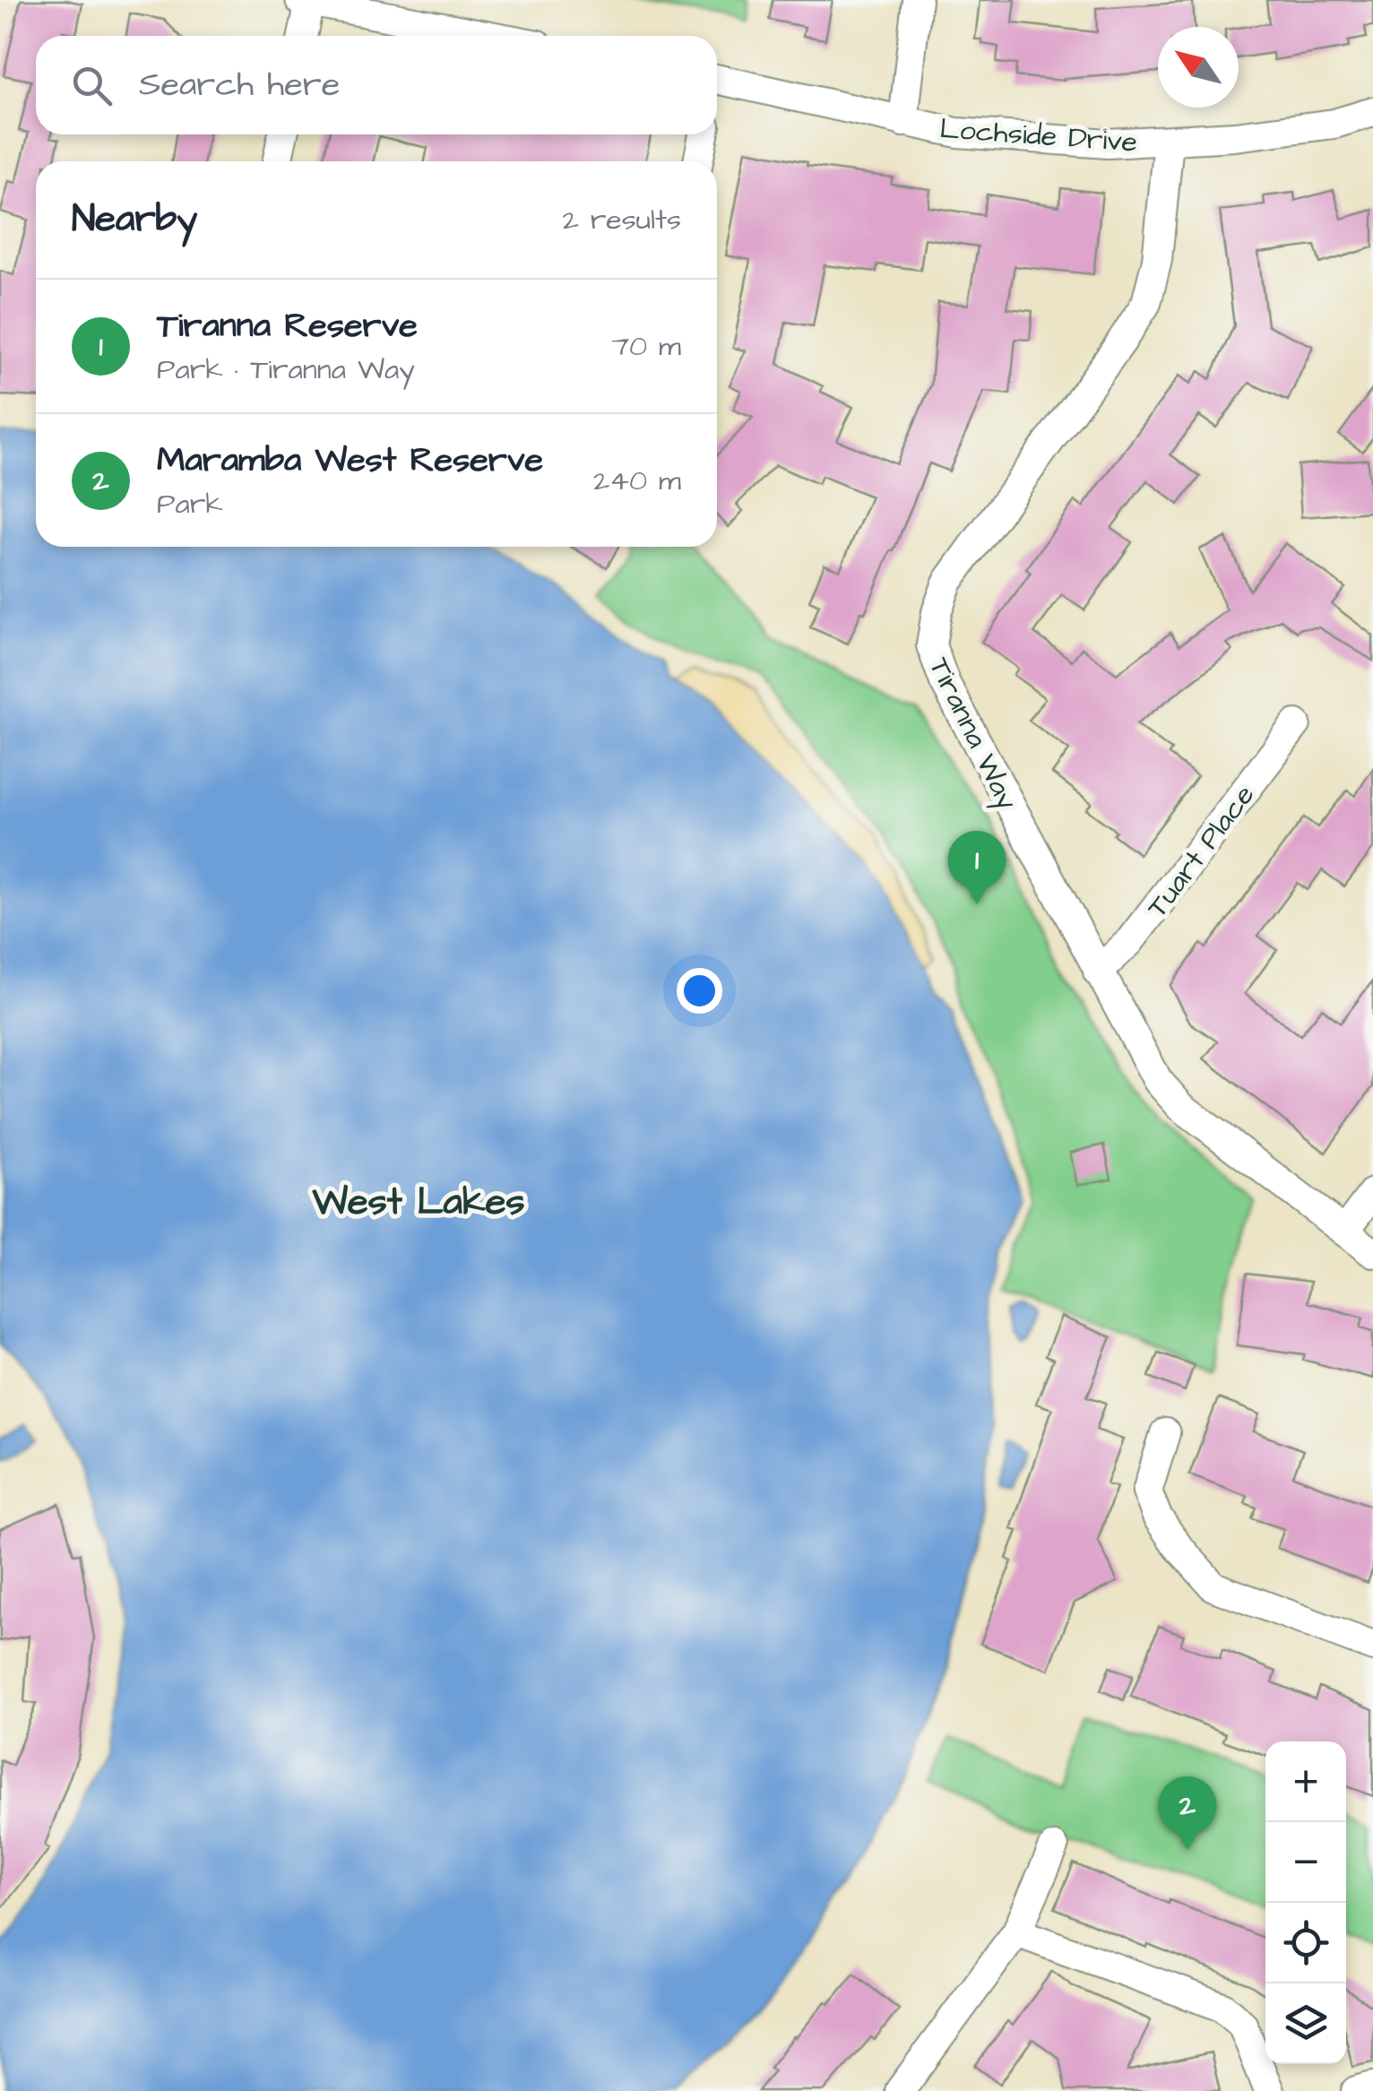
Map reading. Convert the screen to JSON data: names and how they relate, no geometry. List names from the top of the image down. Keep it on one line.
{"streets":{"street":["Lochside Drive","Tiranna Way","Tuart Place"]},"crossings":[["Lochside Drive","Tiranna Way"],["Tiranna Way","Tuart Place"]],"districts":["West Lakes"],"north":"top left","page":{"search":"Search here","heading":["Nearby","2 results"],"list":[{"mark":"1","name":"Tiranna Reserve","note":"Park · Tiranna Way","value":"70 m"},{"mark":"2","name":"Maramba West Reserve","note":"Park","value":"240 m"}],"pins":["1","2"],"map_buttons":["+","−"]}}
